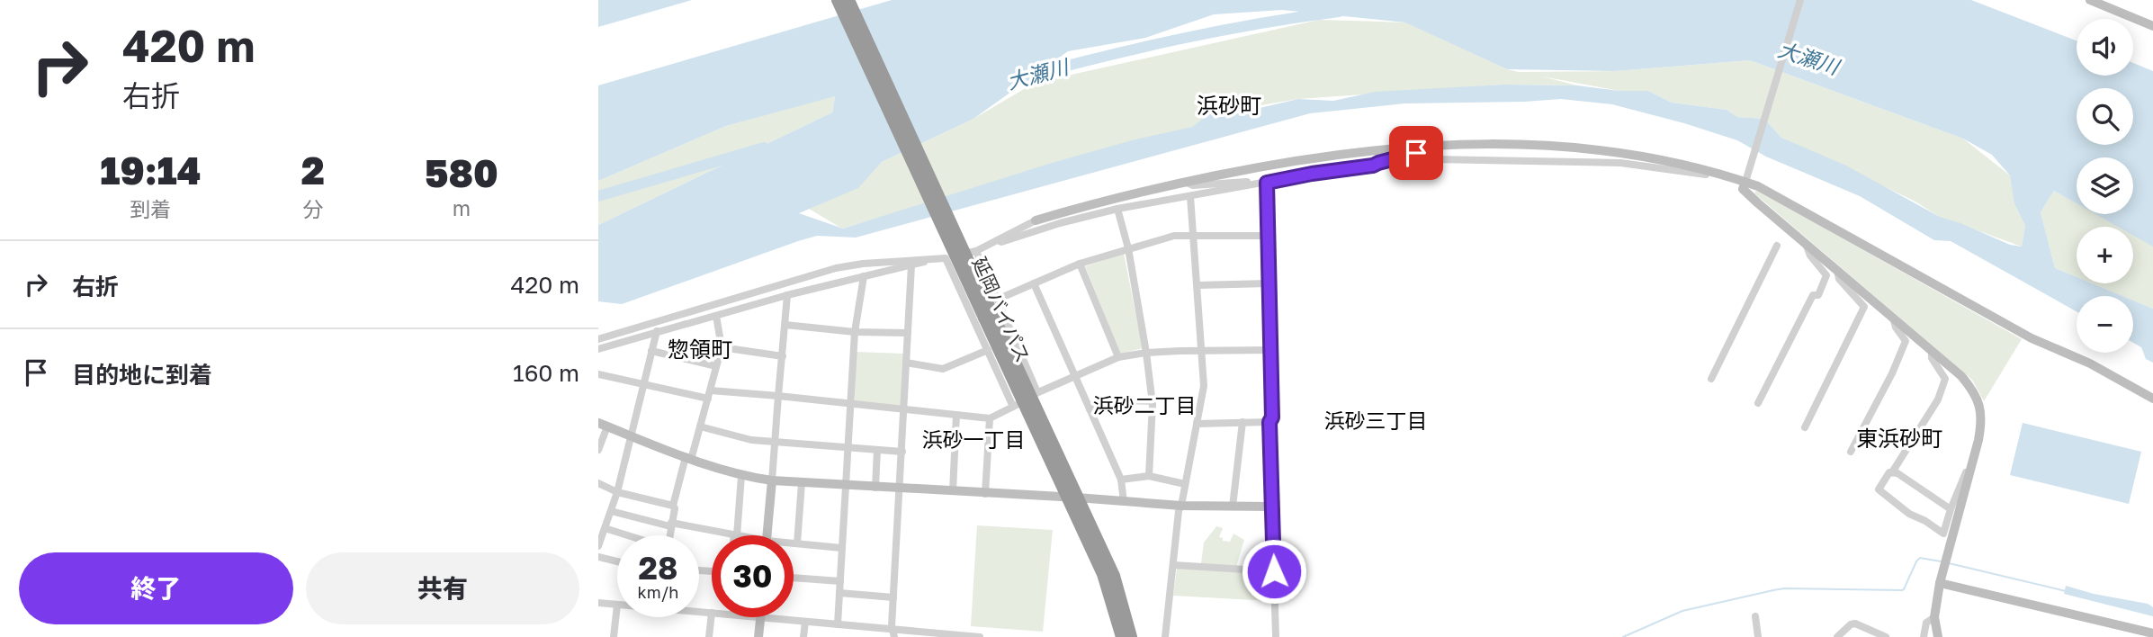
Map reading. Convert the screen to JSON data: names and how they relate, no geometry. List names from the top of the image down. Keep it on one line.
{"streets":{"highway":["延岡バイパス"]},"districts":["浜砂町","惣領町","浜砂二丁目","浜砂三丁目","東浜砂町","浜砂一丁目"],"water":["大瀬川"],"page":{"turn":["420 m","右折"],"map_buttons":["+","−"],"eta":["19:14","到着","2","分","580","m"],"list":[{"name":"右折","value":"420 m"},{"name":"目的地に到着","value":"160 m"}],"speed":"28 km/h","limit":"30","buttons":["終了","共有"]}}
